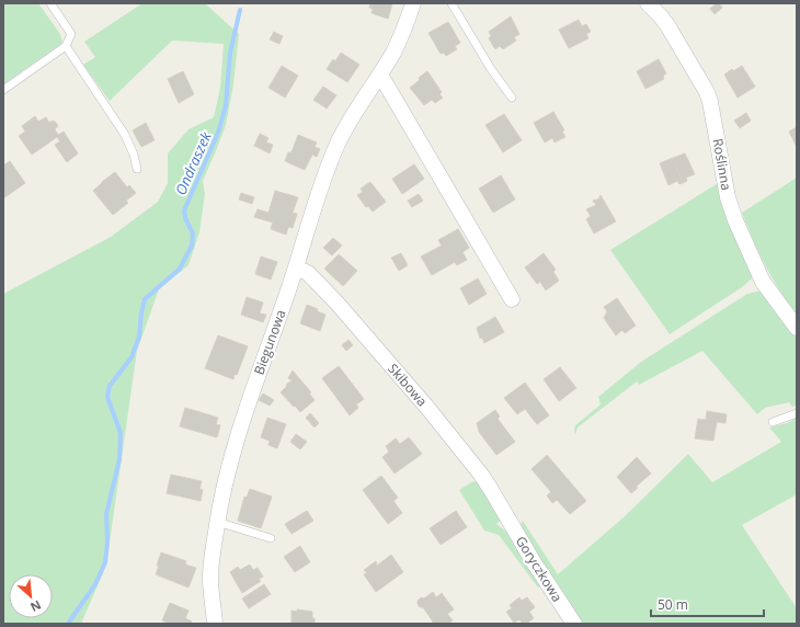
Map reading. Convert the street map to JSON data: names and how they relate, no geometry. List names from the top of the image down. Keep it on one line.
{"streets":{"street":["Roślinna","Biegunowa","Skibowa","Goryczkowa"]},"crossings":[["Biegunowa","Skibowa"],["Skibowa","Goryczkowa"]],"water":["Ondraszek"],"scale_bar":"50 m","north":"bottom right"}
